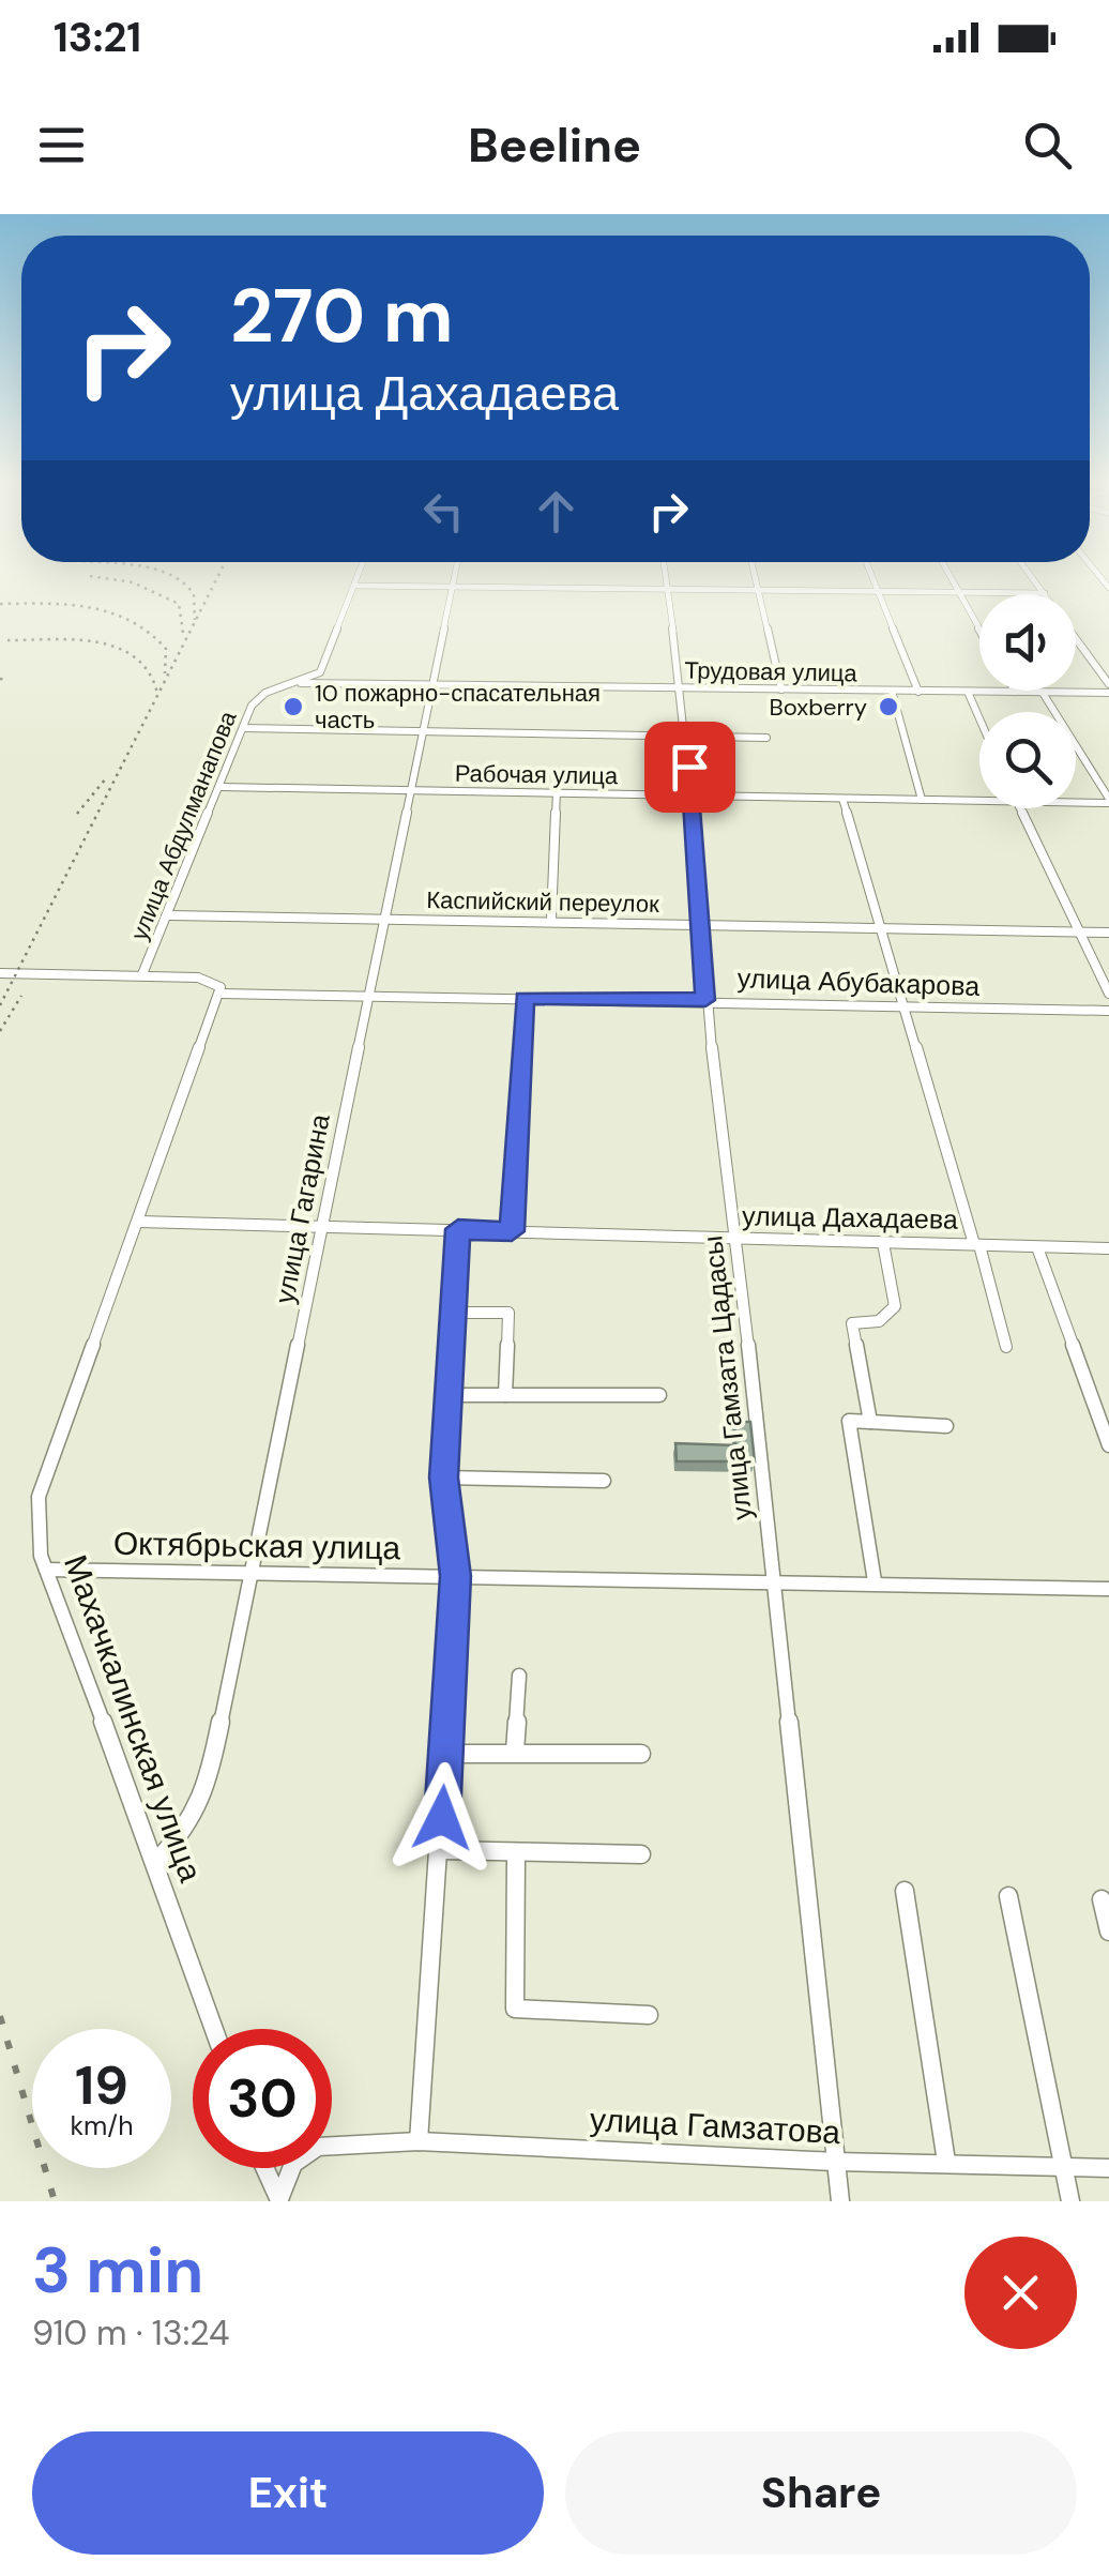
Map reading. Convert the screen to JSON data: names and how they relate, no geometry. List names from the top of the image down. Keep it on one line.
{"streets":{"street":["Трудовая улица","Рабочая улица","улица Абдулманапова","Каспийский переулок","улица Абубакарова","улица Гагарина","улица Дахадаева","улица Гамзата Цадасы","Октябрьская улица","Махачкалинская улица","улица Гамзатова"]},"crossings":[["Трудовая улица","улица Абдулманапова"],["Трудовая улица","улица Гагарина"],["Трудовая улица","улица Гамзата Цадасы"],["Рабочая улица","улица Абдулманапова"],["Рабочая улица","улица Гагарина"],["Рабочая улица","улица Гамзата Цадасы"],["улица Абдулманапова","Каспийский переулок"],["улица Абдулманапова","улица Абубакарова"],["Каспийский переулок","улица Гагарина"],["Каспийский переулок","улица Гамзата Цадасы"],["улица Абубакарова","улица Гагарина"],["улица Абубакарова","улица Гамзата Цадасы"],["улица Абубакарова","Махачкалинская улица"],["улица Гагарина","улица Дахадаева"],["улица Гагарина","Октябрьская улица"],["улица Гагарина","Махачкалинская улица"],["улица Дахадаева","улица Гамзата Цадасы"],["улица Дахадаева","Махачкалинская улица"],["улица Гамзата Цадасы","Октябрьская улица"],["улица Гамзата Цадасы","улица Гамзатова"],["Октябрьская улица","Махачкалинская улица"]],"places":["10 пожарно-спасательная часть","Boxberry"],"page":{"status":"13:21","header":"Beeline","turn":["270 m","улица Дахадаева"],"speed":"19 km/h","limit":"30","heading":["3 min","910 m · 13:24"],"buttons":["Exit","Share"]}}
